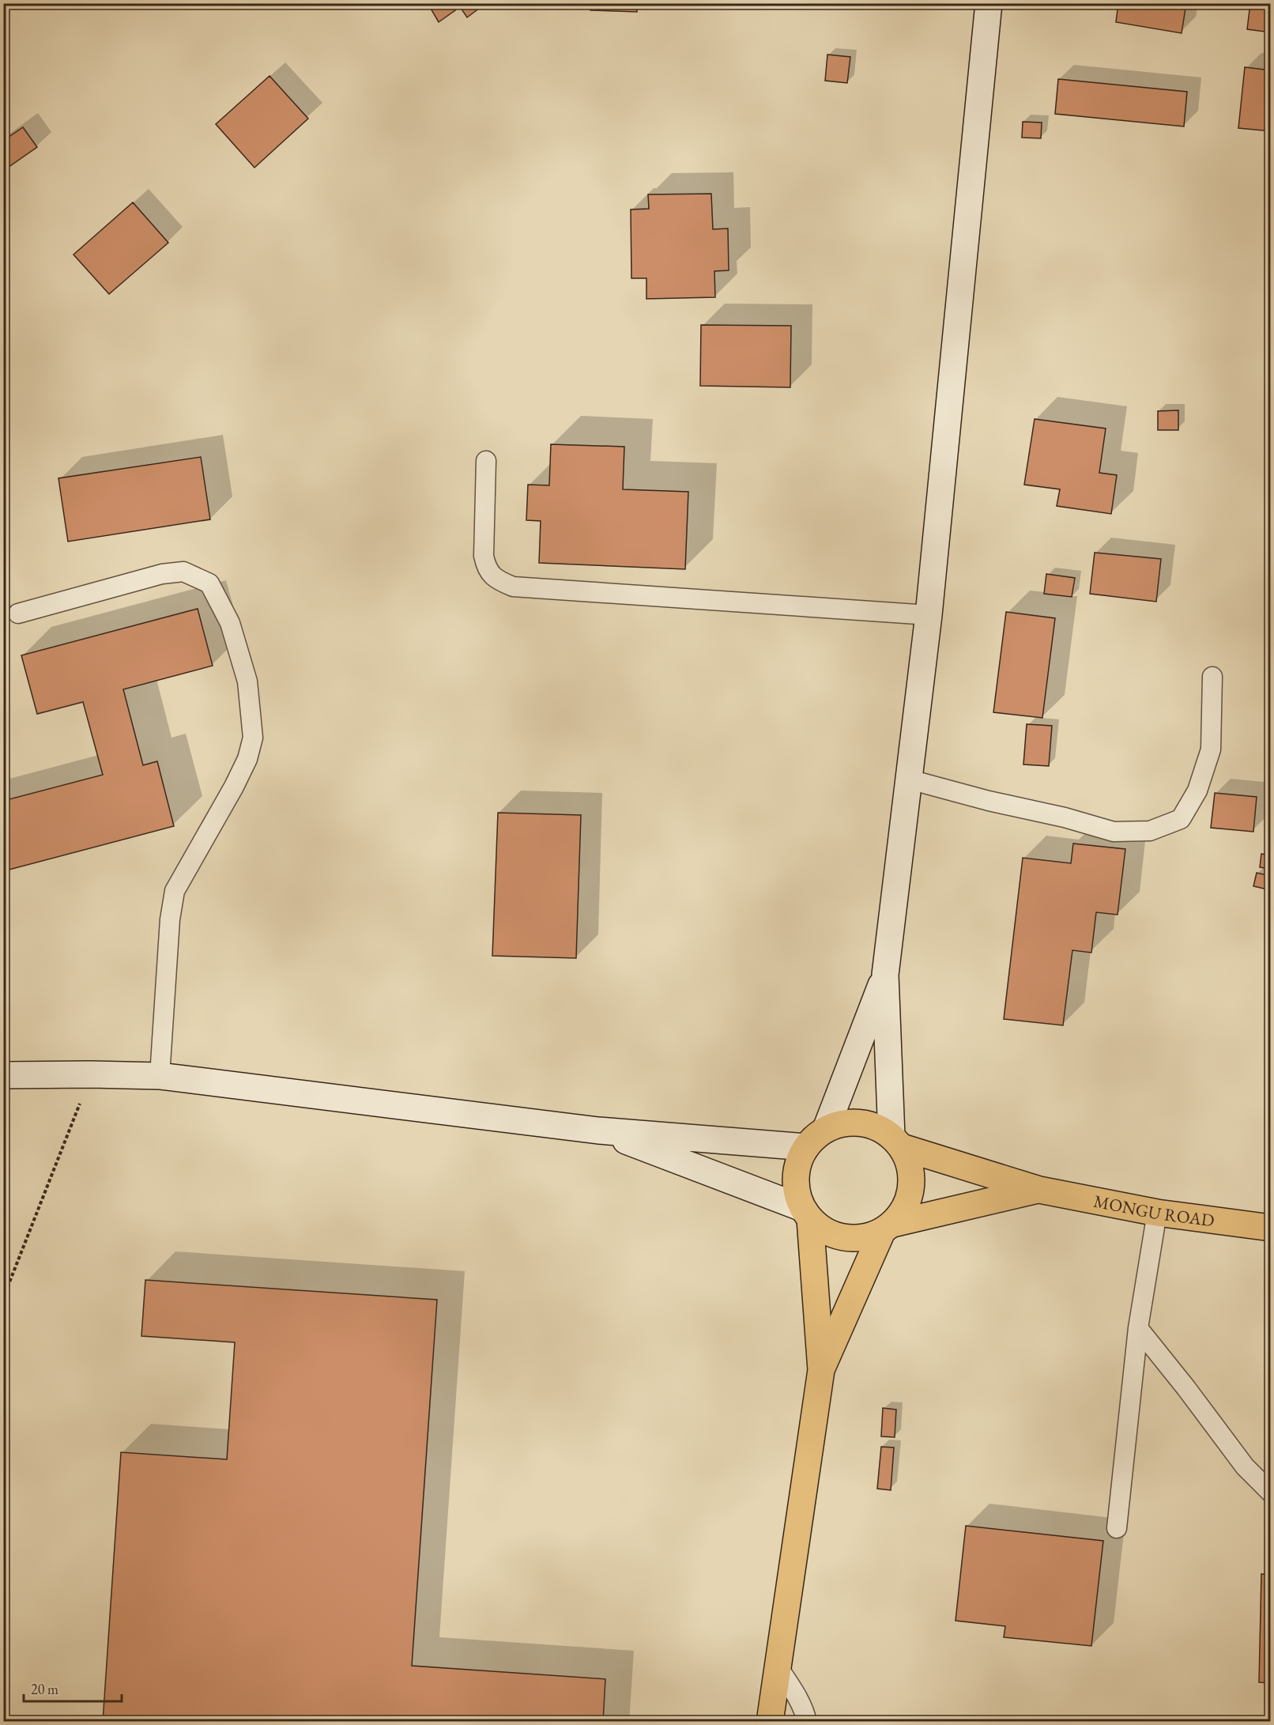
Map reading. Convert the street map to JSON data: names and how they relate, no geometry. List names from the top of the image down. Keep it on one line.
{"streets":{"main road":["MONGU ROAD"]},"scale_bar":"20 m"}
